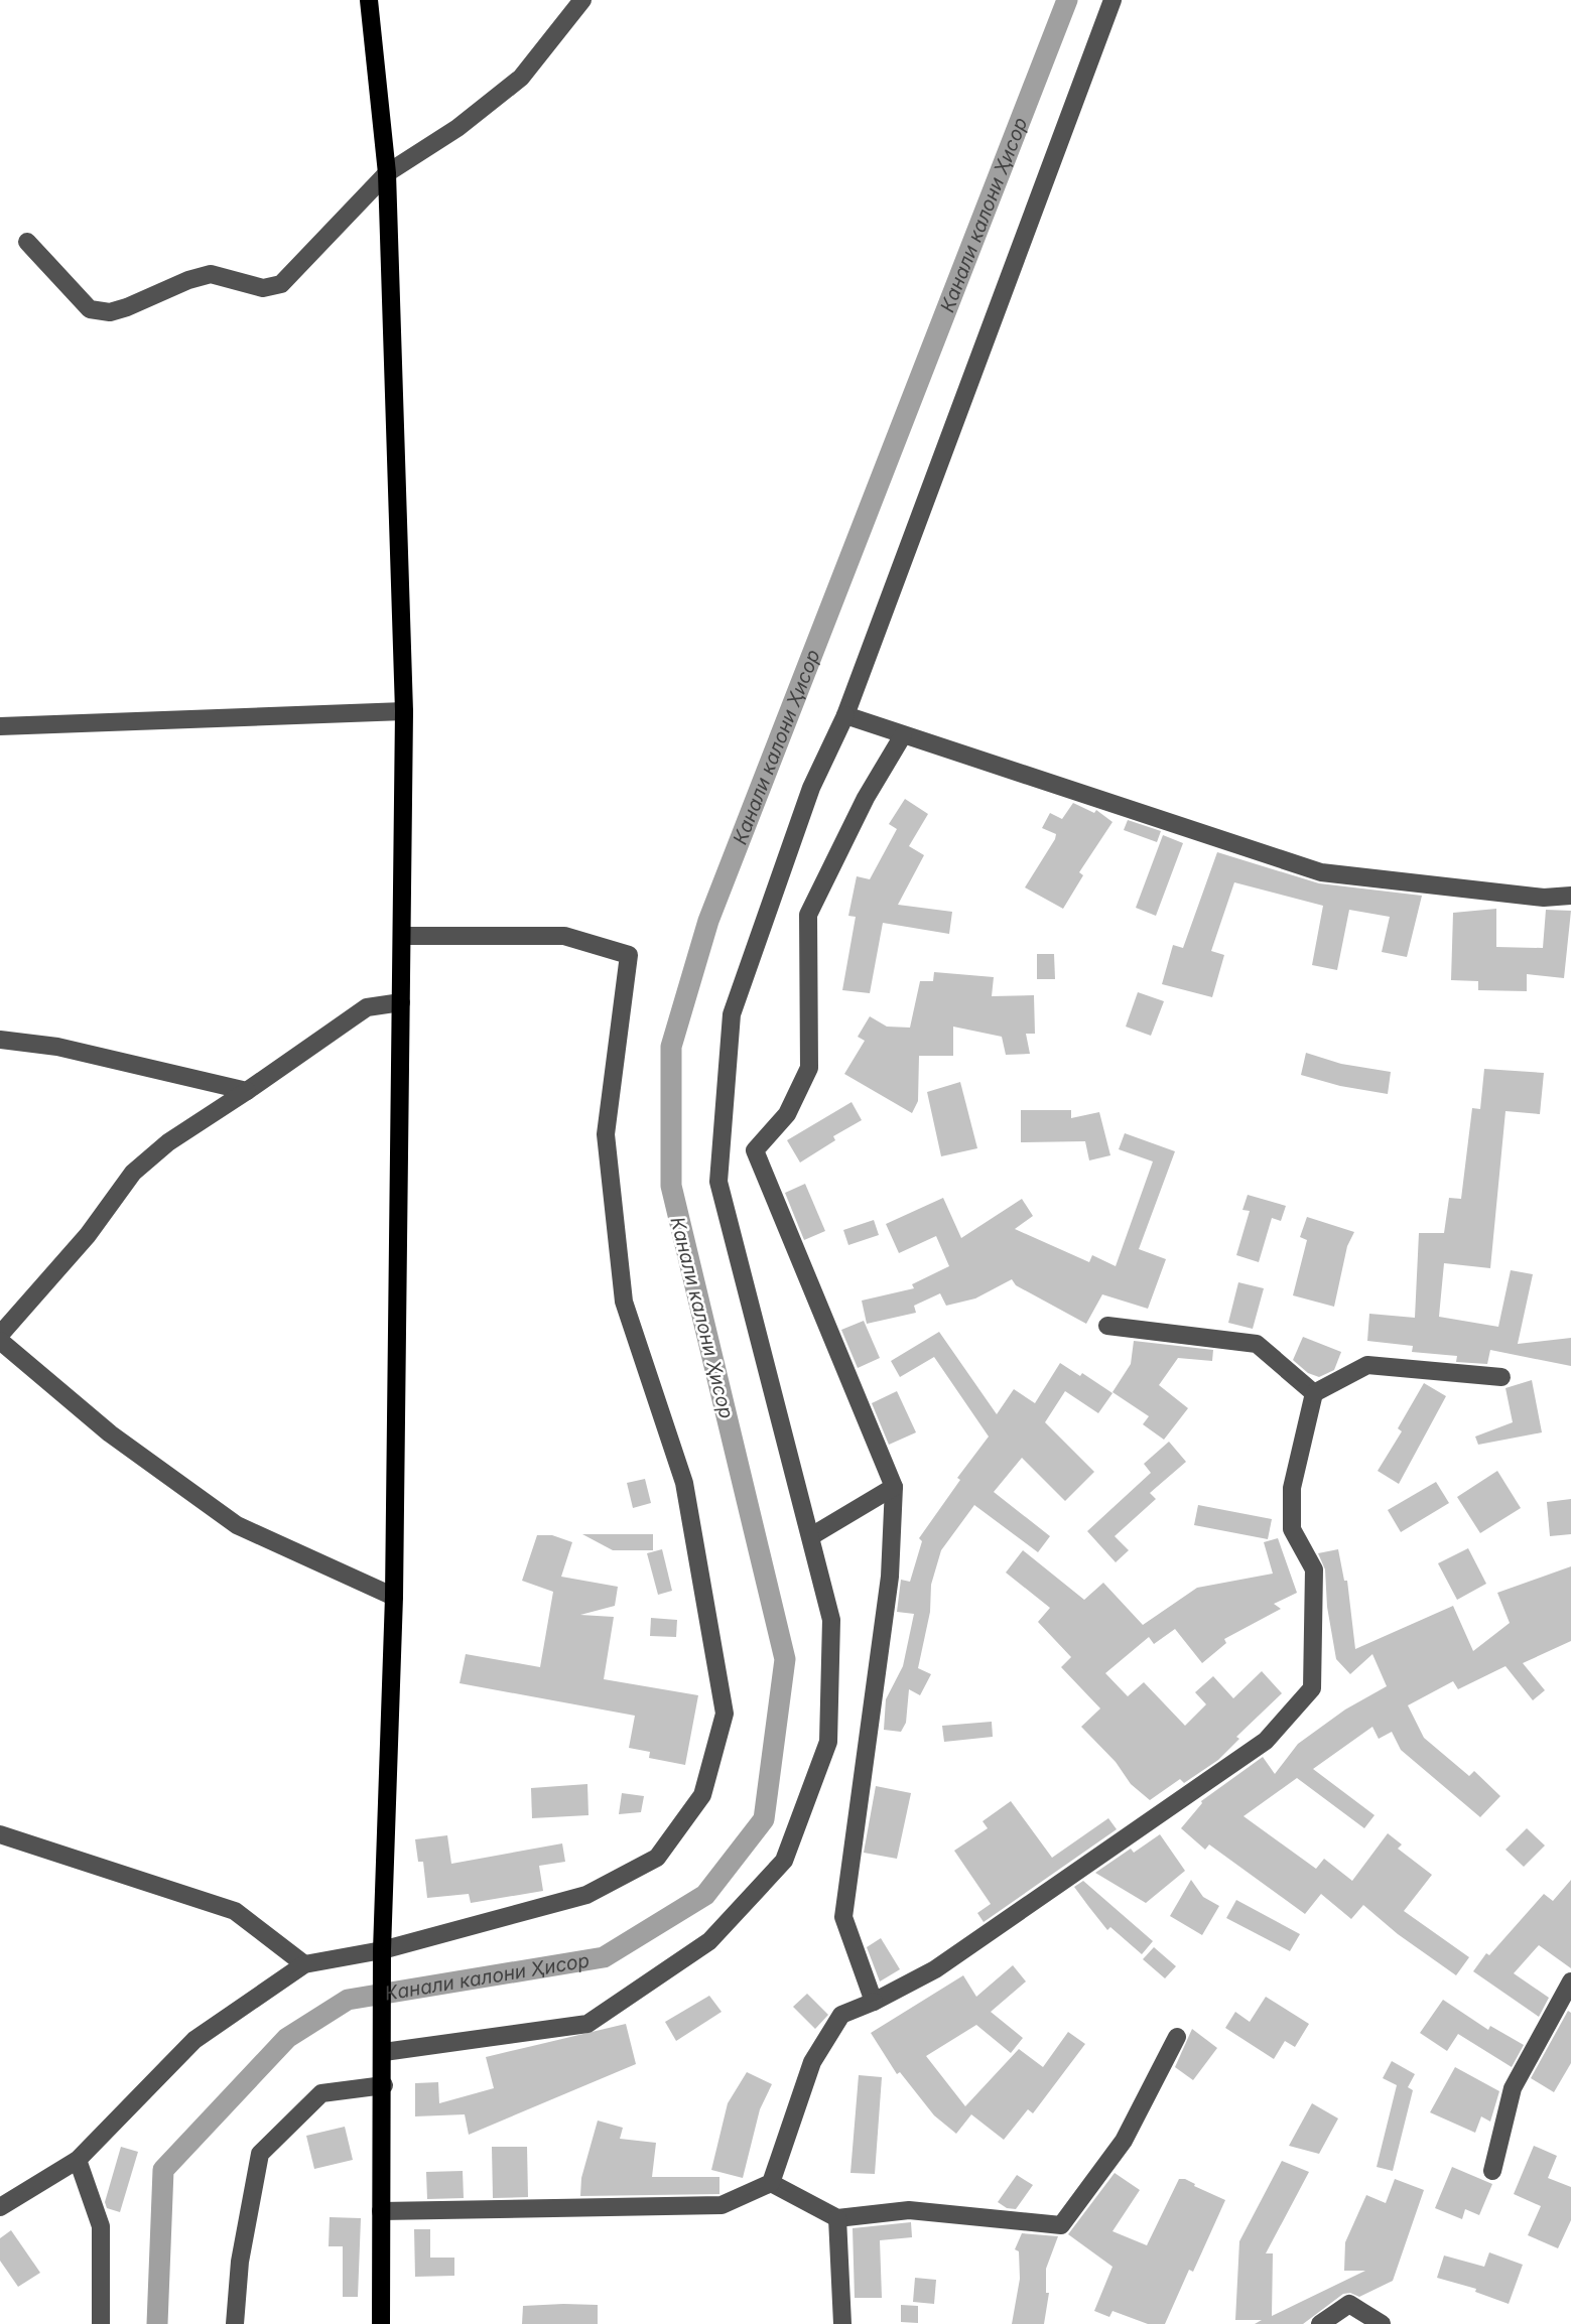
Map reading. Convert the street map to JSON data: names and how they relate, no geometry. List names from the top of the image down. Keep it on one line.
{"water":["Канали калони Ҳисор"]}
